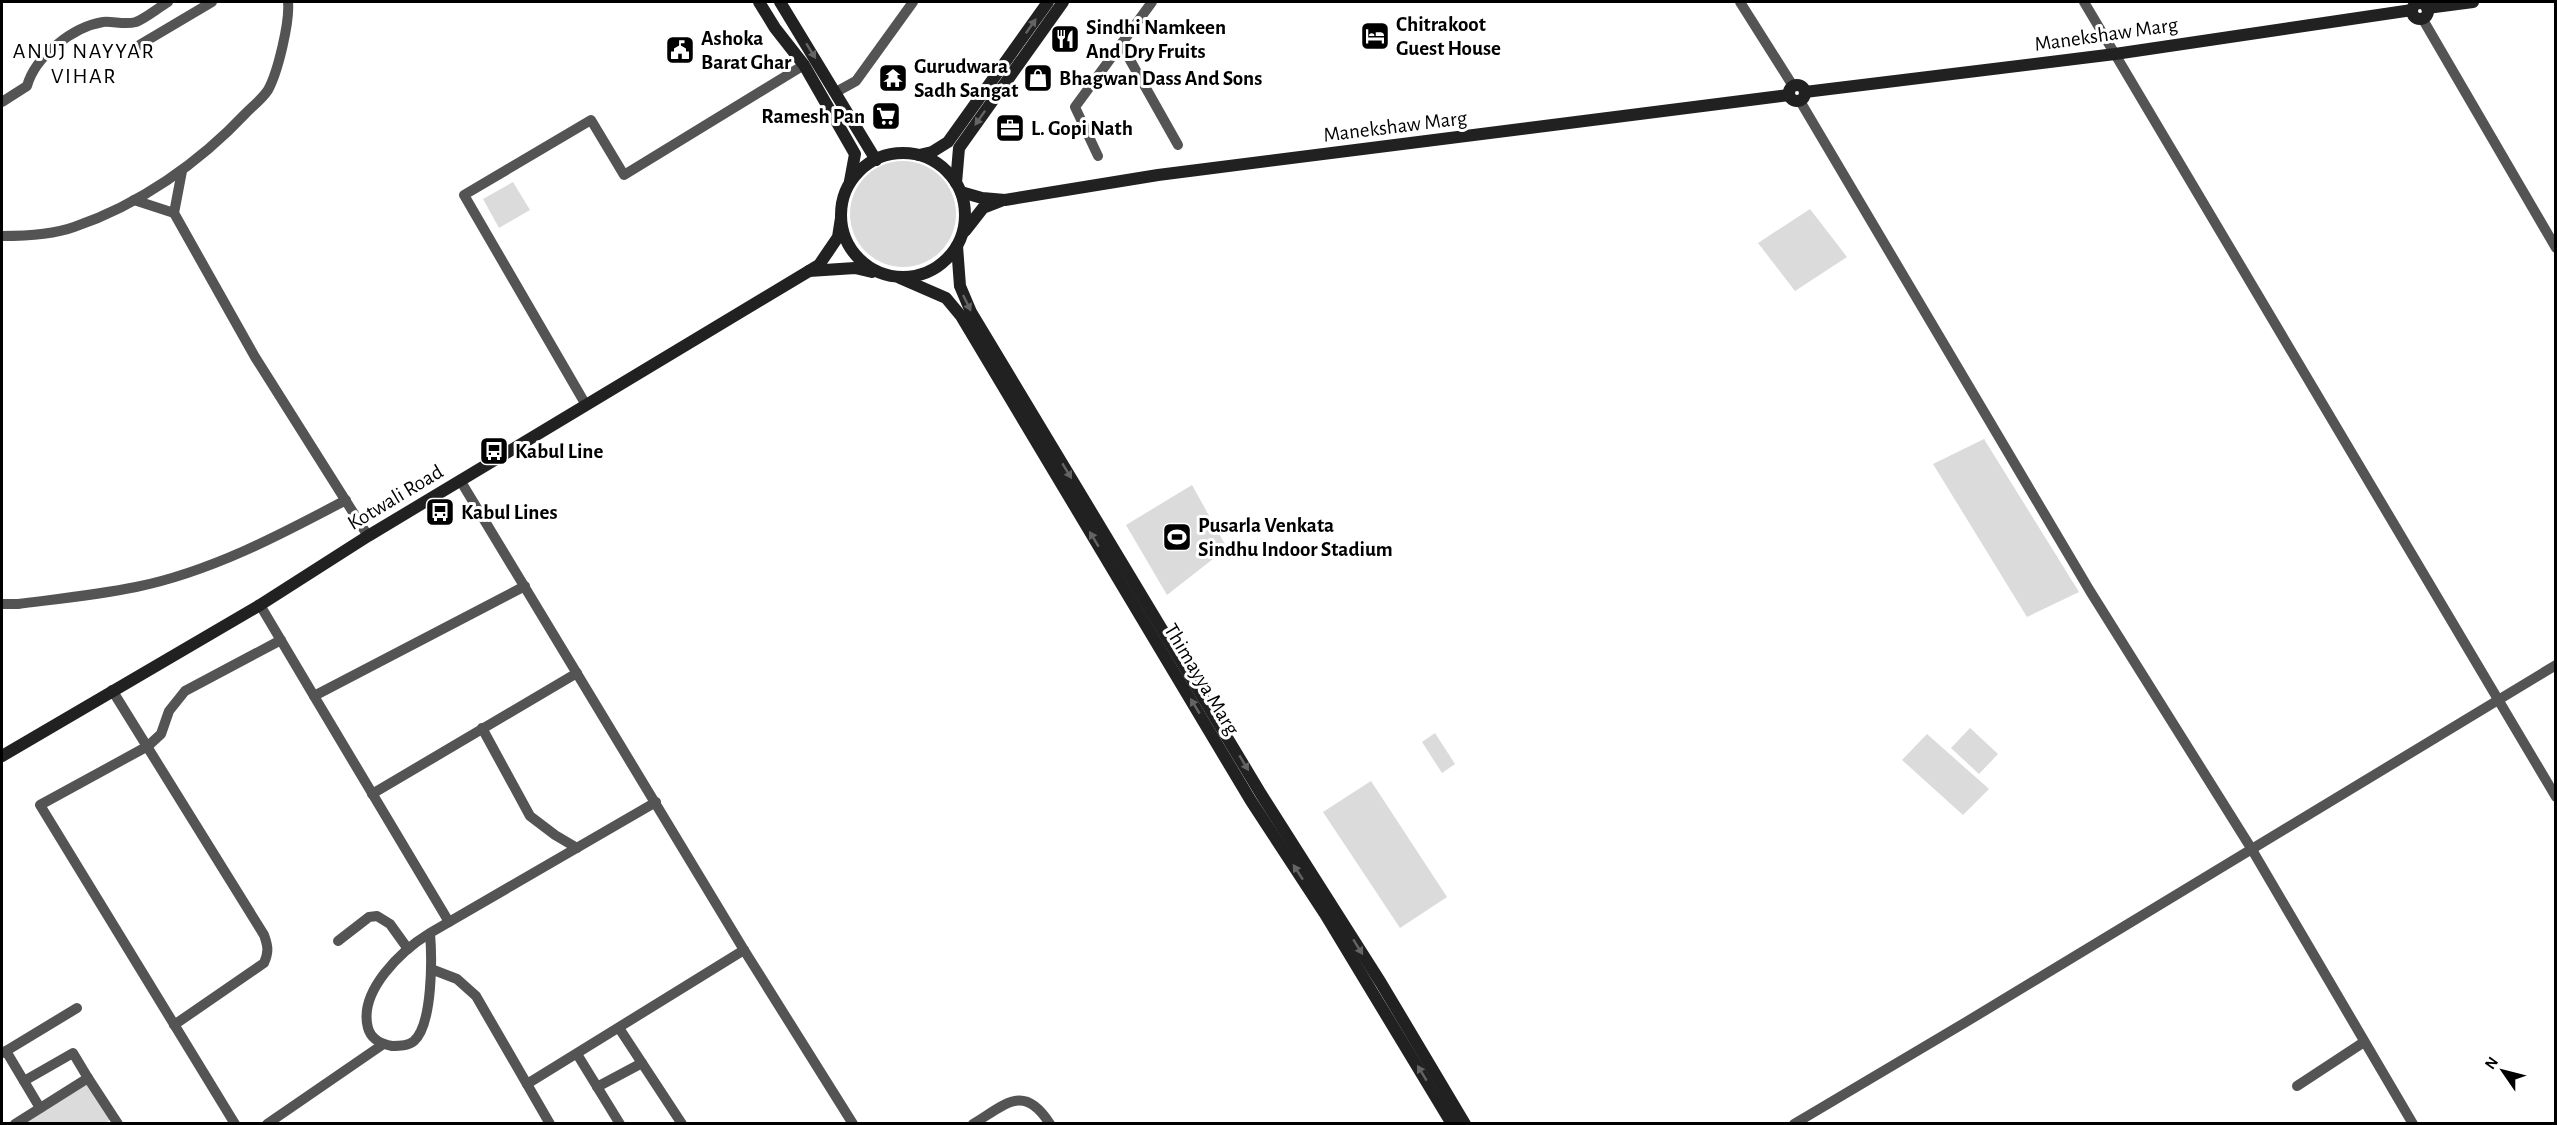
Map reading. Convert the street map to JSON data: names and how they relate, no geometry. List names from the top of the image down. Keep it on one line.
{"streets":{"street":["Manekshaw Marg","Kotwali Road","Thimayya Marg"]},"crossings":[["Manekshaw Marg","Kotwali Road"],["Manekshaw Marg","Thimayya Marg"],["Kotwali Road","Thimayya Marg"]],"districts":["ANUJ NAYYAR VIHAR"],"places":{"hotel":["Chitrakoot Guest House"],"restaurant":["Sindhi Namkeen And Dry Fruits"],"public building":["Ashoka Barat Ghar"],"temple":["Gurudwara Sadh Sangat"],"shop":["Bhagwan Dass And Sons"],"supermarket":["Ramesh Pan"],"office":["L. Gopi Nath"],"bus stop":["Kabul Line","Kabul Lines"],"sports":["Pusarla Venkata Sindhu Indoor Stadium"]},"north":"top left"}
